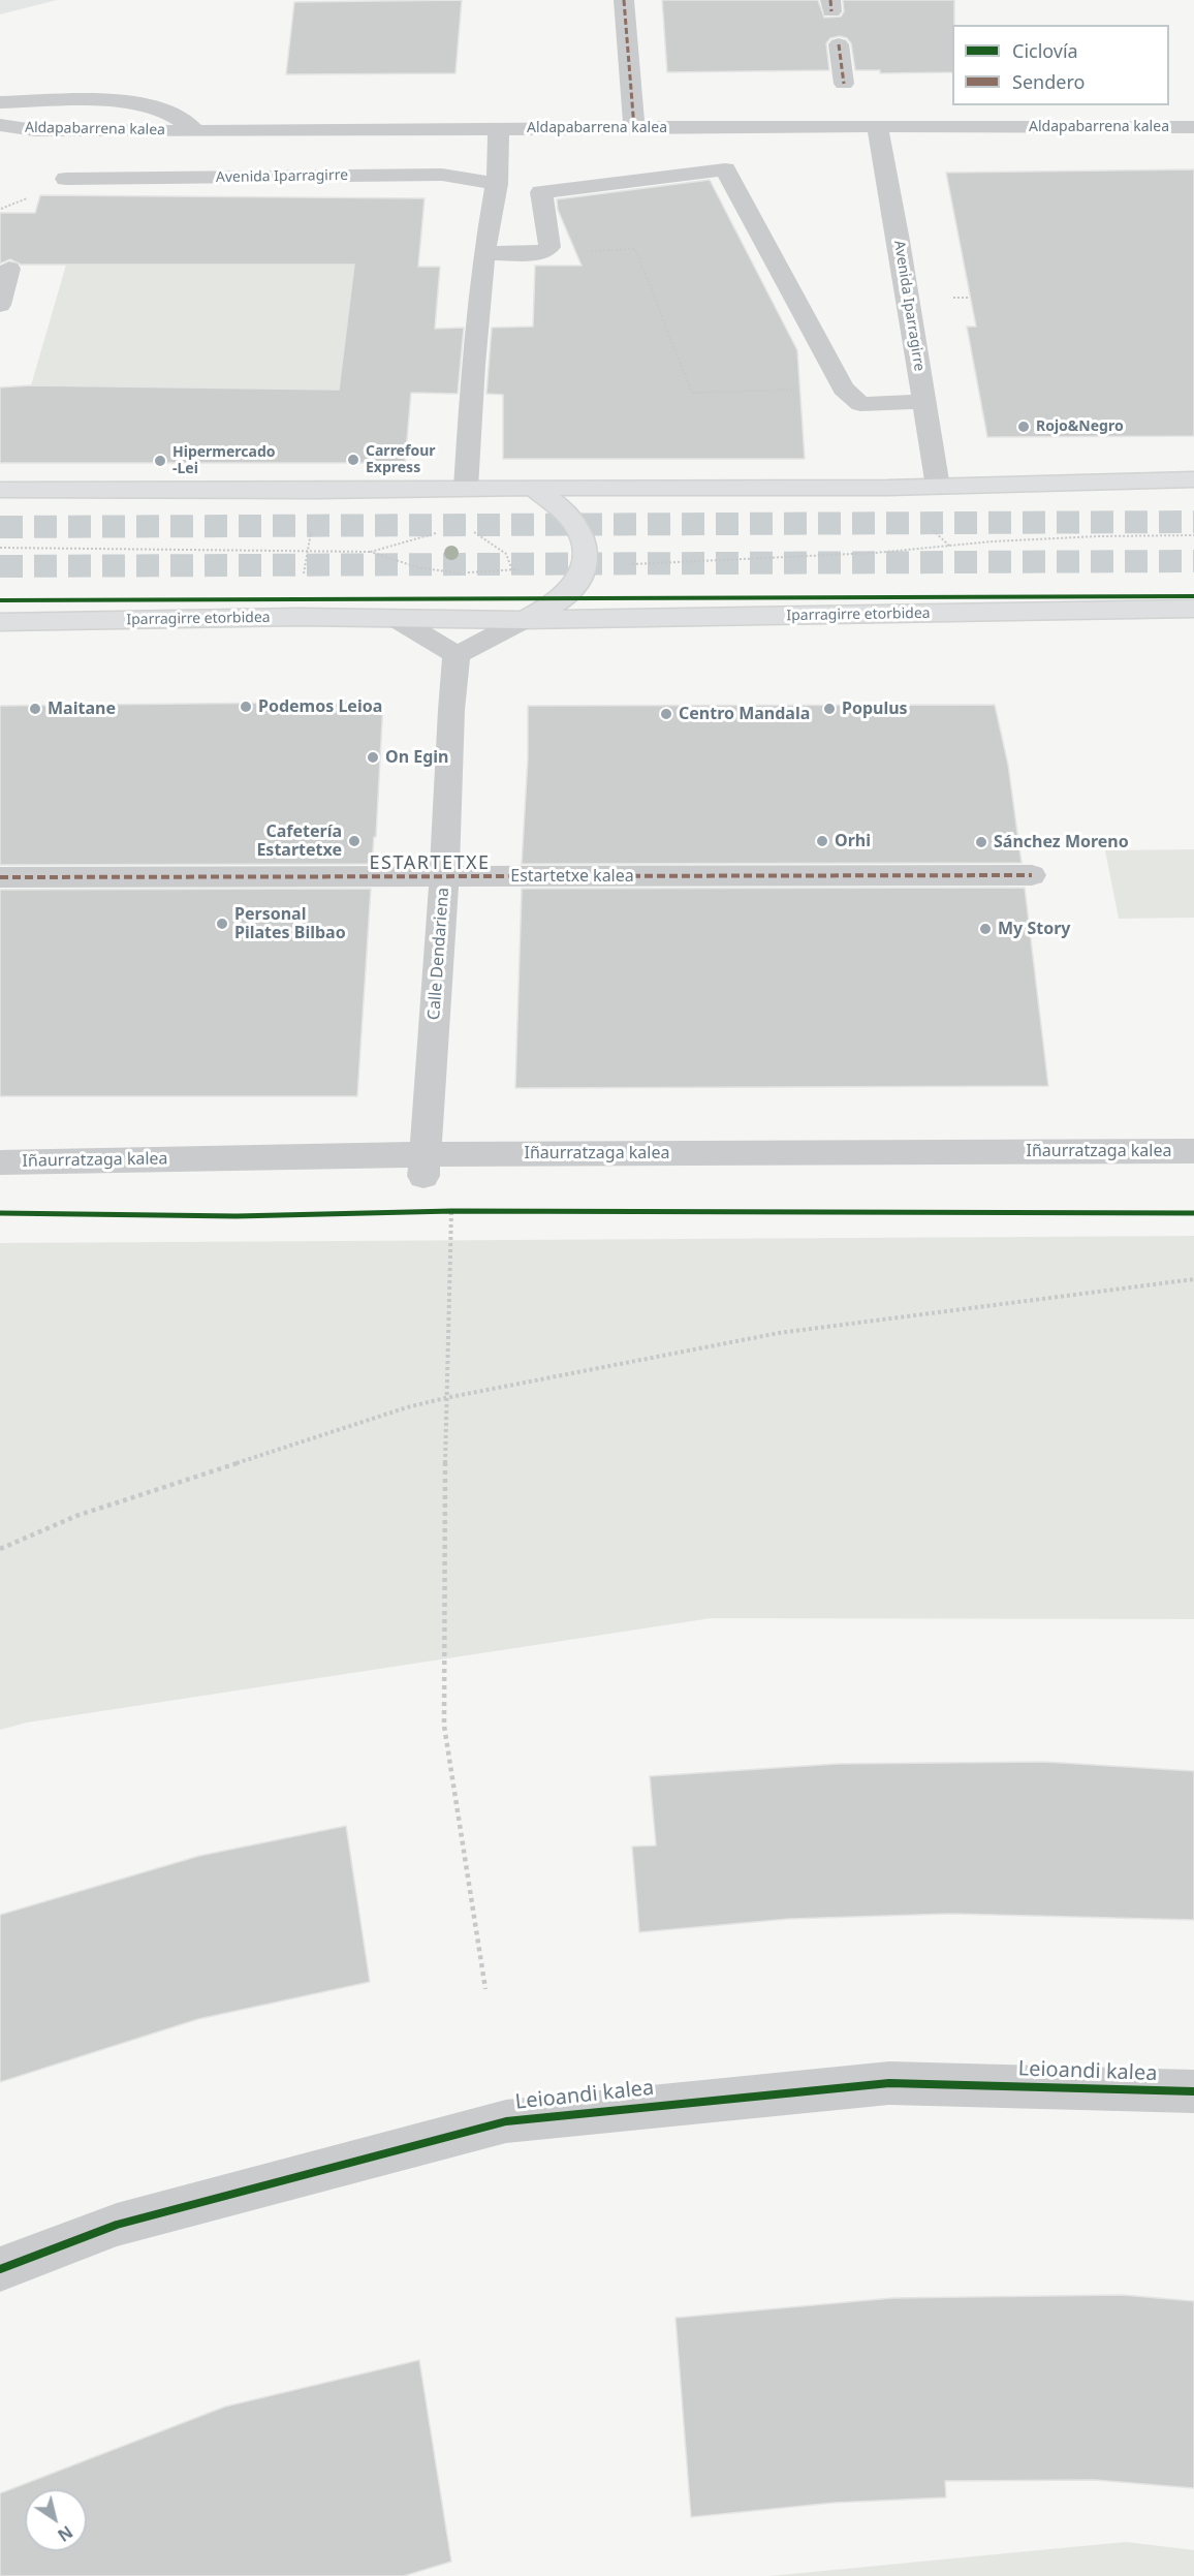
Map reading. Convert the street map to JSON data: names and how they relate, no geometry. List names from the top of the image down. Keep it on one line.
{"streets":{"main road":["Iparragirre etorbidea"],"street":["Aldapabarrena kalea","Avenida Iparragirre","Estartetxe kalea","Calle Dendariena","Iñaurratzaga kalea","Leioandi kalea"]},"crossings":[["Aldapabarrena kalea","Avenida Iparragirre"],["Estartetxe kalea","Calle Dendariena"],["Calle Dendariena","Iñaurratzaga kalea"]],"districts":["ESTARTETXE"],"places":["Rojo&Negro","Carrefour Express","Hipermercado -Lei","Podemos Leioa","Maitane","Populus","Centro Mandala","On Egin","Cafetería Estartetxe","Orhi","Sánchez Moreno","Personal Pilates Bilbao","My Story"],"legend":["Ciclovía","Sendero"],"north":"bottom right"}
